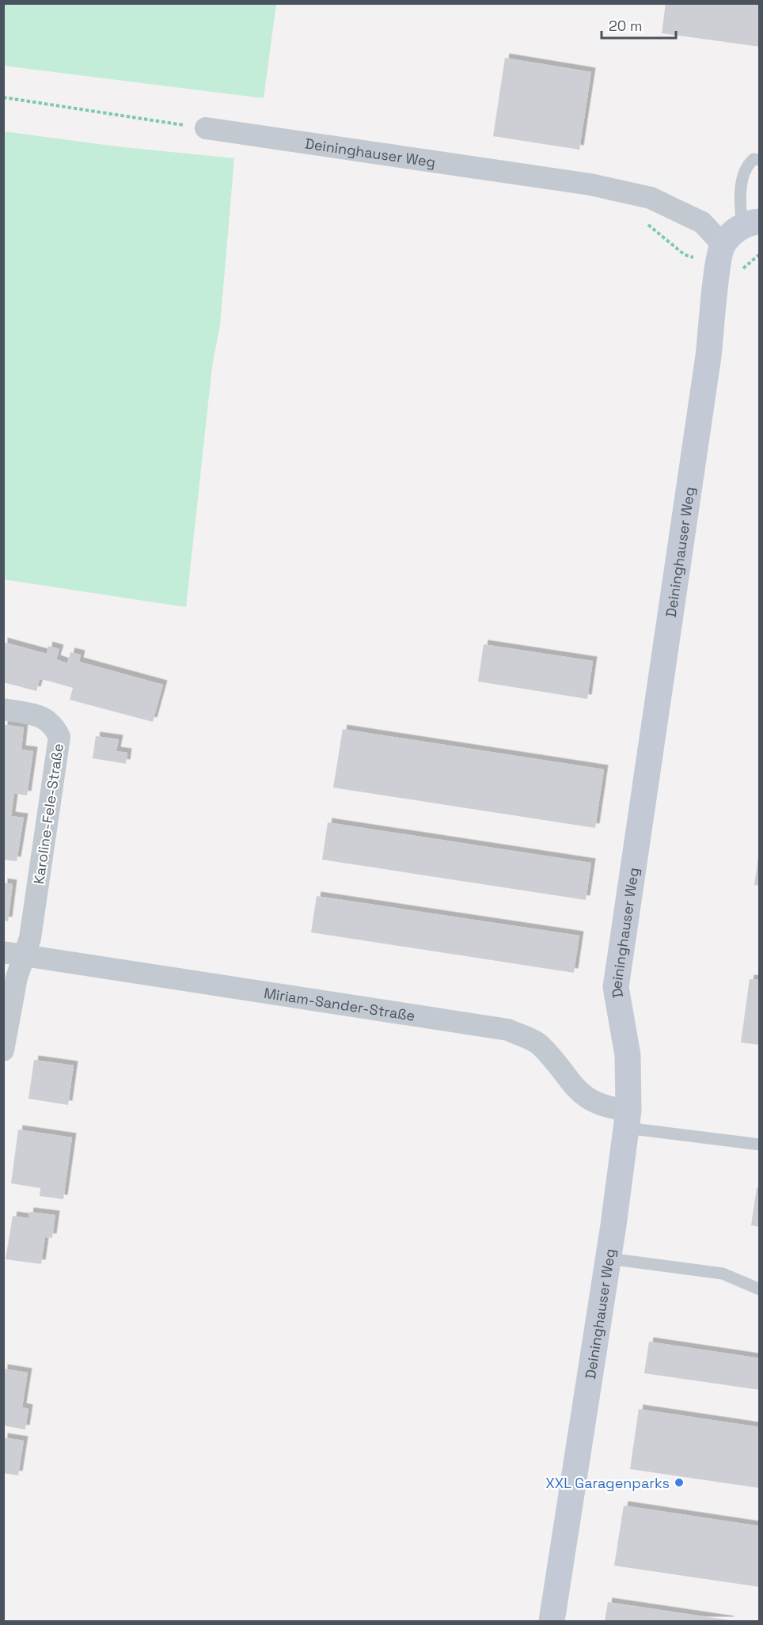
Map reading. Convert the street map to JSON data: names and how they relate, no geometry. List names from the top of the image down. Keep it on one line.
{"streets":{"street":["Deininghauser Weg","Karoline-Fele-Straße","Miriam-Sander-Straße"]},"crossings":[["Deininghauser Weg","Miriam-Sander-Straße"],["Karoline-Fele-Straße","Miriam-Sander-Straße"]],"places":["XXL Garagenparks"],"scale_bar":"20 m"}
